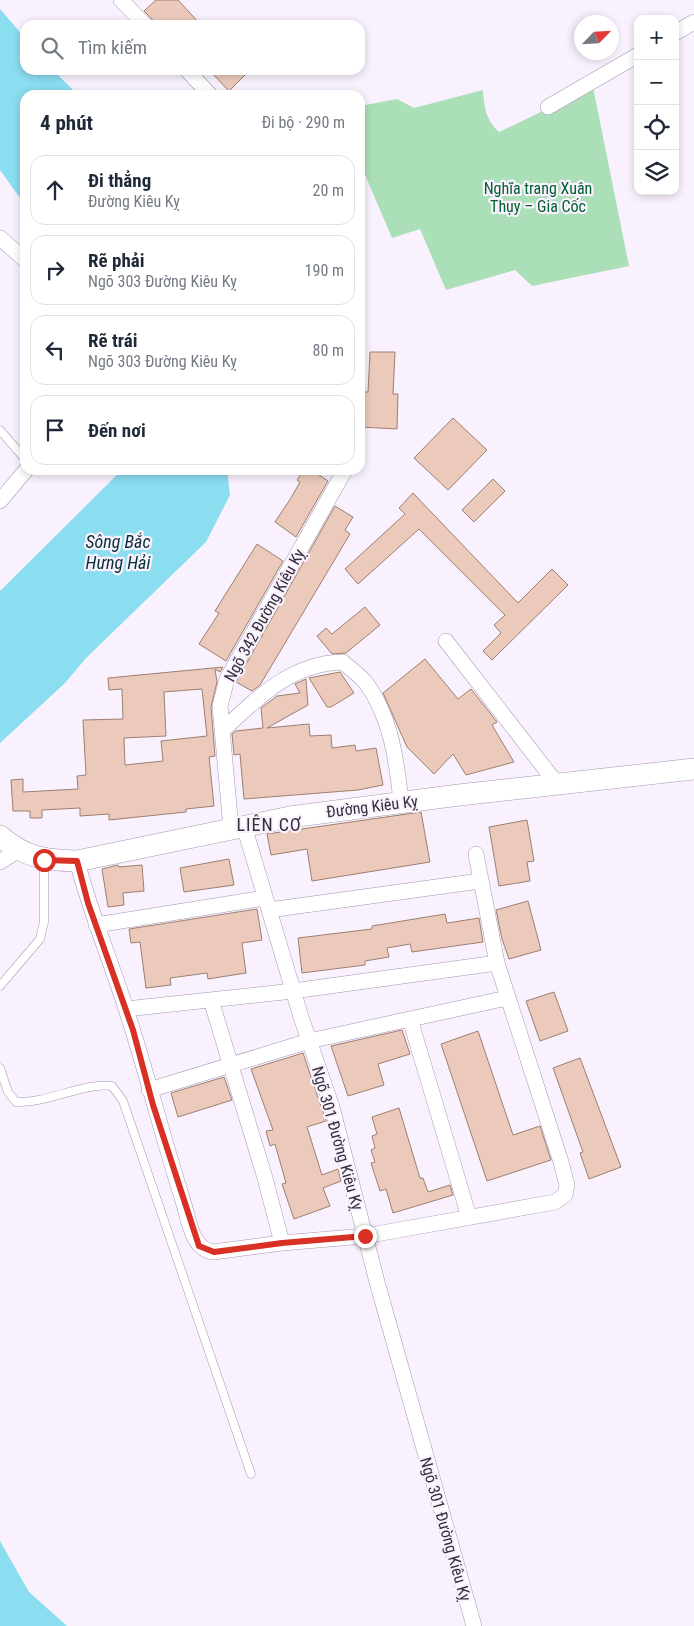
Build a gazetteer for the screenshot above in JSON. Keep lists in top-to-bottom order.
{
  "streets": {
    "main road": ["Đường Kiêu Kỵ"],
    "street": ["Ngõ 342 Đường Kiêu Kỵ", "Ngõ 301 Đường Kiêu Kỵ"]
  },
  "crossings": [
    ["Ngõ 342 Đường Kiêu Kỵ", "Đường Kiêu Kỵ"],
    ["Ngõ 342 Đường Kiêu Kỵ", "Ngõ 301 Đường Kiêu Kỵ"],
    ["Đường Kiêu Kỵ", "Ngõ 301 Đường Kiêu Kỵ"]
  ],
  "districts": ["LIÊN CƠ"],
  "water": ["Sông Bắc Hưng Hải"],
  "parks": ["Nghĩa trang Xuân Thụy – Gia Cốc"],
  "north": "top right",
  "page": {
    "map_buttons": ["+", "−"],
    "search": "Tìm kiếm",
    "heading": ["4 phút", "Đi bộ · 290 m"],
    "list": [
      ["Đi thẳng", "Đường Kiêu Kỵ", "20 m"],
      ["Rẽ phải", "Ngõ 303 Đường Kiêu Kỵ", "190 m"],
      ["Rẽ trái", "Ngõ 303 Đường Kiêu Kỵ", "80 m"],
      "Đến nơi"
    ]
  }
}
